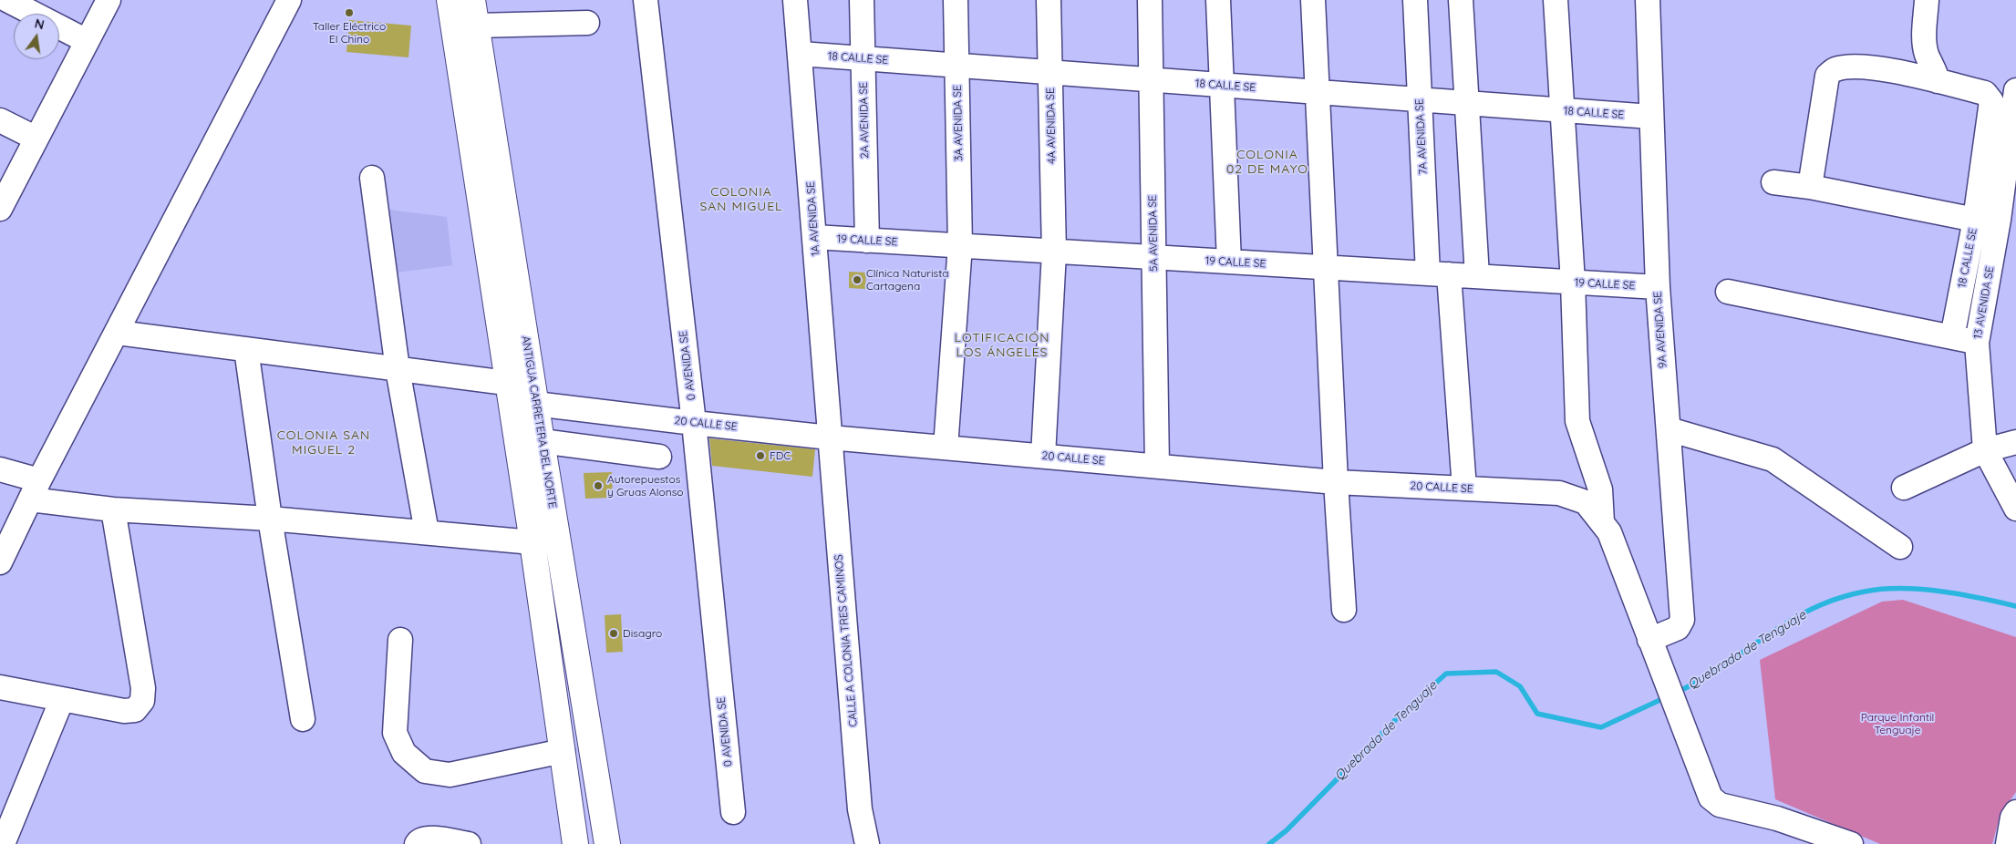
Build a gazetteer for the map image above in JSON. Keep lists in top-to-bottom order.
{
  "streets": {
    "main road": ["ANTIGUA CARRETERA DEL NORTE"],
    "street": [
      "18 CALLE SE",
      "2A AVENIDA SE",
      "3A AVENIDA SE",
      "4A AVENIDA SE",
      "7A AVENIDA SE",
      "1A AVENIDA SE",
      "5A AVENIDA SE",
      "19 CALLE SE",
      "13 AVENIDA SE",
      "9A AVENIDA SE",
      "0 AVENIDA SE",
      "20 CALLE SE",
      "CALLE A COLONIA TRES CAMINOS"
    ]
  },
  "crossings": [
    ["18 CALLE SE", "2A AVENIDA SE"],
    ["18 CALLE SE", "3A AVENIDA SE"],
    ["18 CALLE SE", "4A AVENIDA SE"],
    ["18 CALLE SE", "7A AVENIDA SE"],
    ["18 CALLE SE", "1A AVENIDA SE"],
    ["18 CALLE SE", "5A AVENIDA SE"],
    ["18 CALLE SE", "9A AVENIDA SE"],
    ["2A AVENIDA SE", "19 CALLE SE"],
    ["3A AVENIDA SE", "19 CALLE SE"],
    ["3A AVENIDA SE", "20 CALLE SE"],
    ["4A AVENIDA SE", "19 CALLE SE"],
    ["4A AVENIDA SE", "20 CALLE SE"],
    ["7A AVENIDA SE", "19 CALLE SE"],
    ["7A AVENIDA SE", "20 CALLE SE"],
    ["1A AVENIDA SE", "19 CALLE SE"],
    ["1A AVENIDA SE", "20 CALLE SE"],
    ["1A AVENIDA SE", "CALLE A COLONIA TRES CAMINOS"],
    ["5A AVENIDA SE", "19 CALLE SE"],
    ["5A AVENIDA SE", "20 CALLE SE"],
    ["19 CALLE SE", "9A AVENIDA SE"],
    ["9A AVENIDA SE", "20 CALLE SE"],
    ["0 AVENIDA SE", "20 CALLE SE"],
    ["ANTIGUA CARRETERA DEL NORTE", "20 CALLE SE"],
    ["20 CALLE SE", "CALLE A COLONIA TRES CAMINOS"]
  ],
  "districts": [
    "COLONIA 02 DE MAYO",
    "COLONIA SAN MIGUEL",
    "LOTIFICACIÓN LOS ÁNGELES",
    "COLONIA SAN MIGUEL 2"
  ],
  "water": ["Quebrada de Tenguaje"],
  "parks": ["Parque Infantil Tenguaje"],
  "places": [
    "Taller Eléctrico El Chino",
    "Clínica Naturista Cartagena",
    "FDC",
    "Autorepuestos y Gruas Alonso",
    "Disagro"
  ],
  "north": "top"
}
